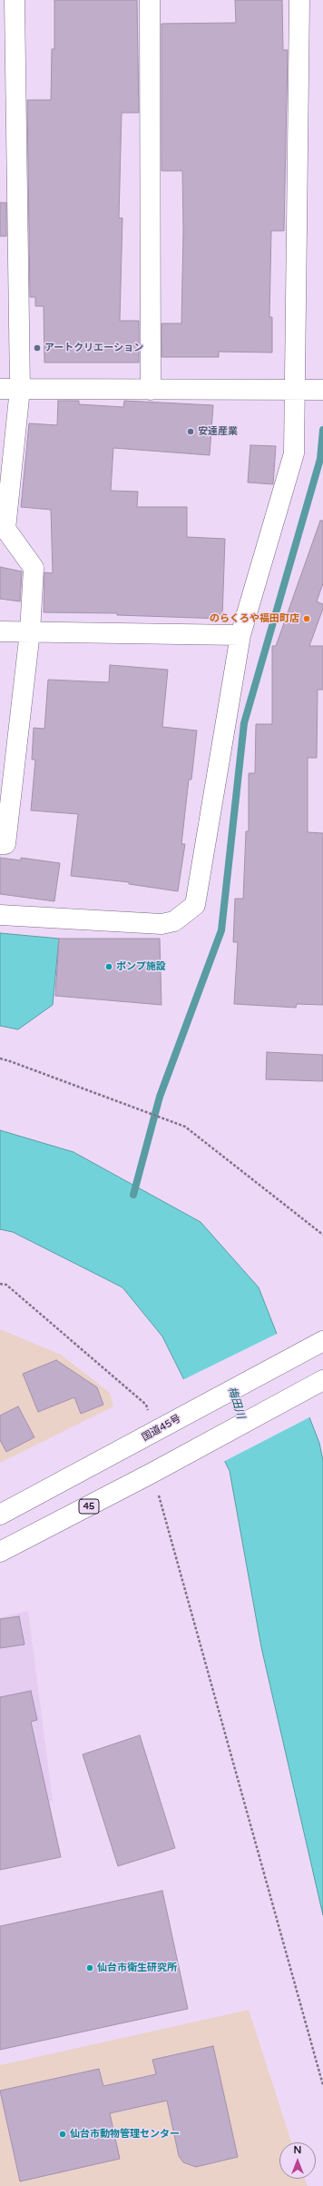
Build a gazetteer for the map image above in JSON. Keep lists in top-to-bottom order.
{
  "streets": {
    "main road": ["国道45号", "45"]
  },
  "water": ["梅田川"],
  "places": [
    "アートクリエーション",
    "安達産業",
    "のらくろや福田町店",
    "ポンプ施設",
    "仙台市衛生研究所",
    "仙台市動物管理センター"
  ],
  "north": "top"
}
